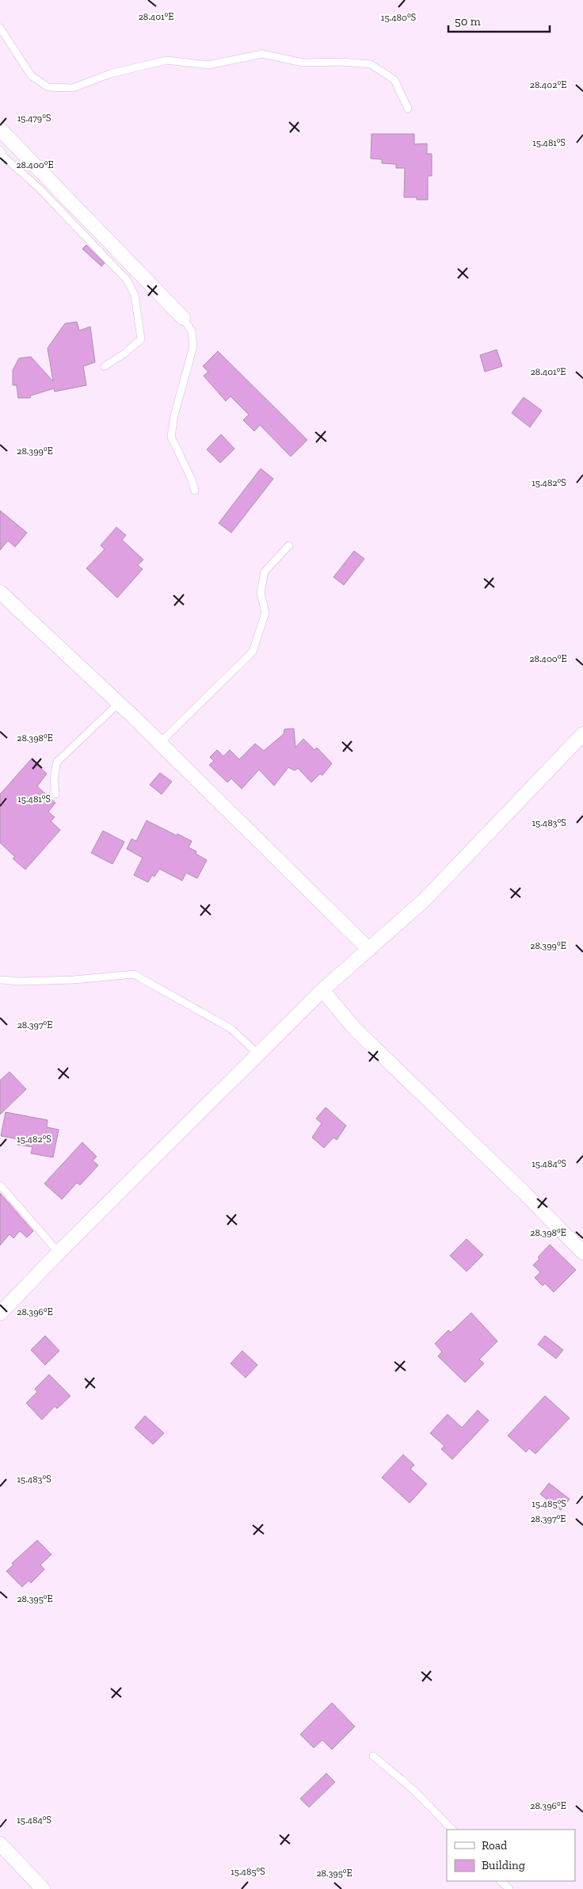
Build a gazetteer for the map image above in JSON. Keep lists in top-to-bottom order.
{
  "legend": ["Road", "Building"],
  "scale_bar": "50 m",
  "coordinates": [
    "28.401°E",
    "15.480°S",
    "28.402°E",
    "15.479°S",
    "15.481°S",
    "28.400°E",
    "28.399°E",
    "15.482°S",
    "28.398°E",
    "15.483°S",
    "28.397°E",
    "15.484°S",
    "28.396°E",
    "15.485°S",
    "28.395°E"
  ]
}
